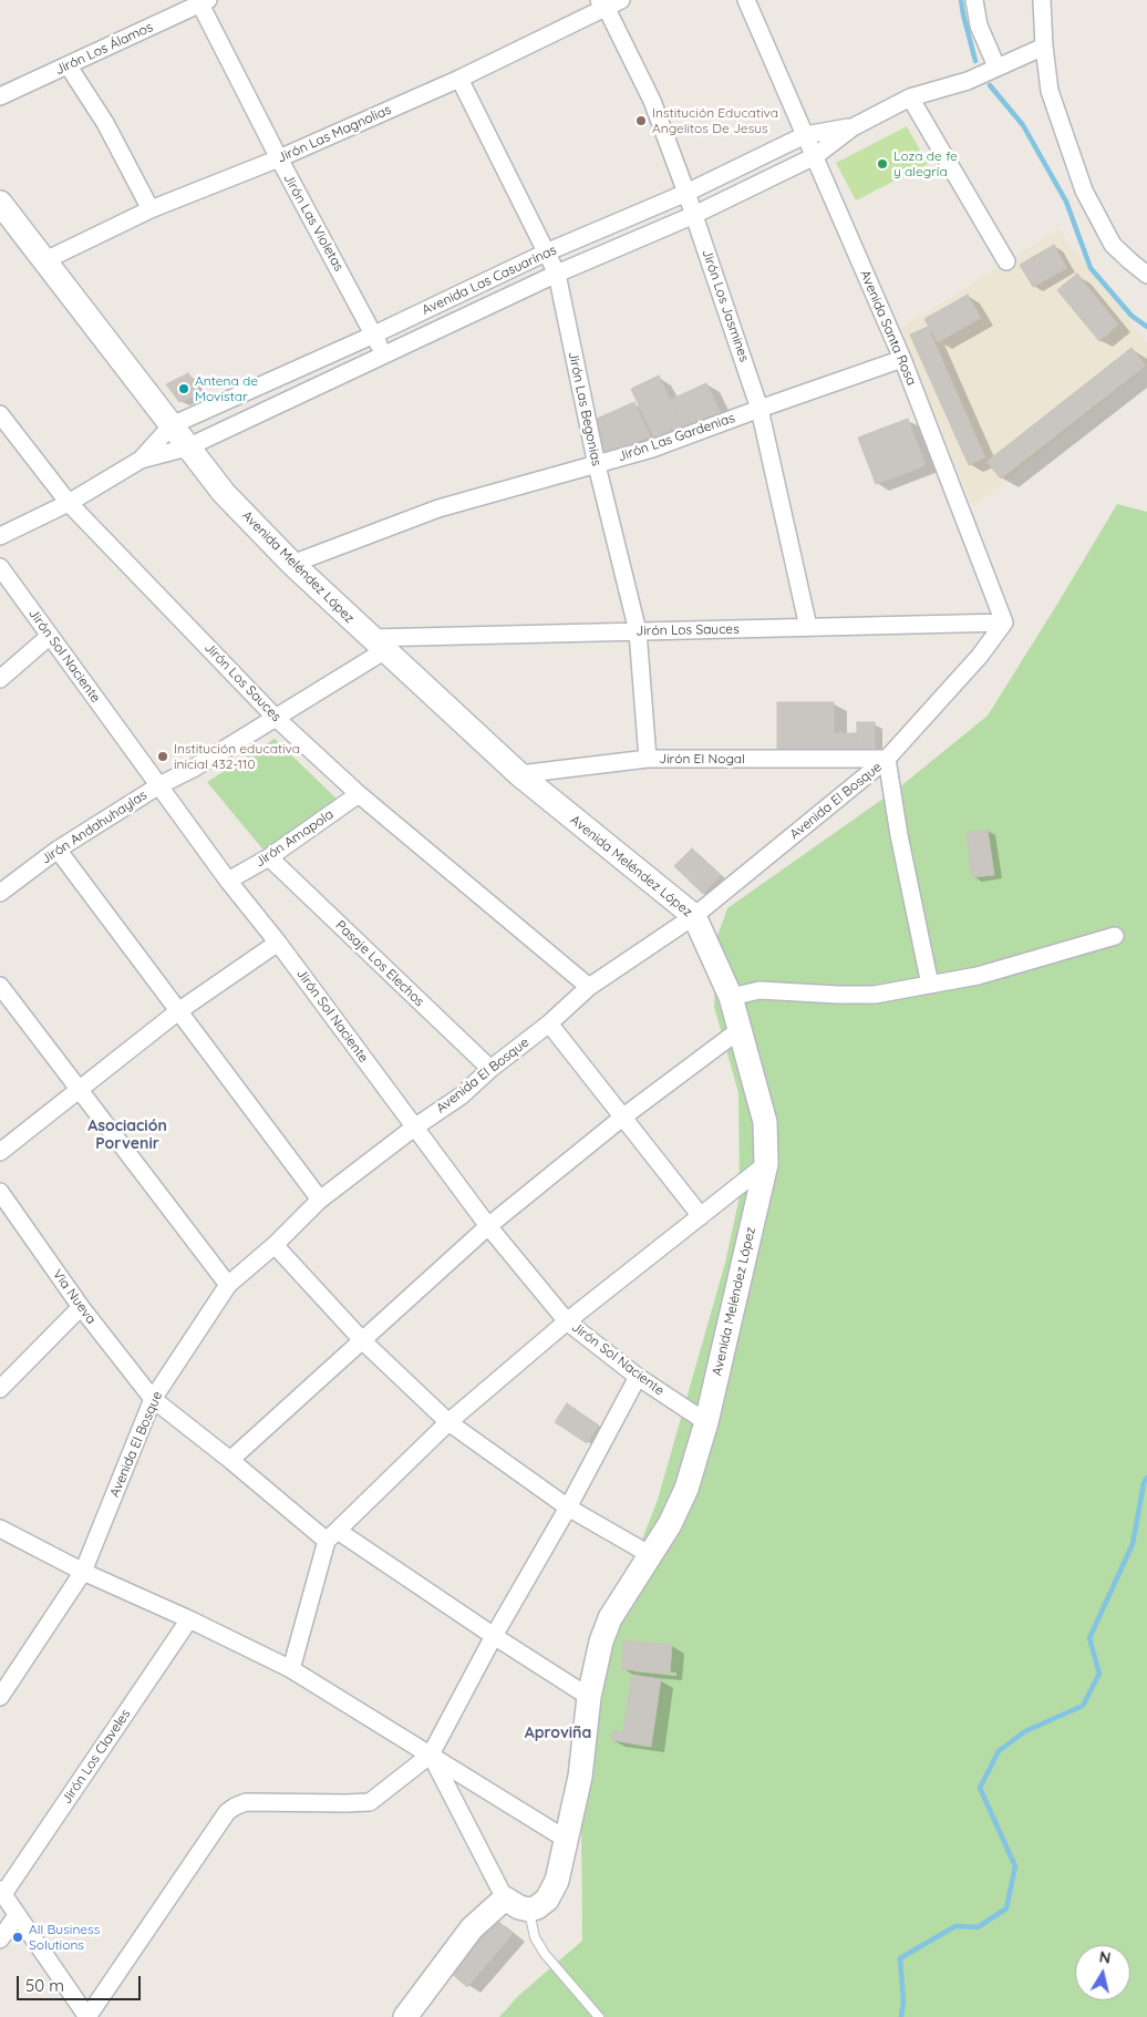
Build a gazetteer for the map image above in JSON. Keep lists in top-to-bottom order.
{
  "streets": {
    "street": [
      "Jirón Los Álamos",
      "Jirón Las Magnolias",
      "Jirón Las Violetas",
      "Avenida Las Casuarinas",
      "Jirón Los Jasmines",
      "Avenida Santa Rosa",
      "Jirón Las Begonias",
      "Jirón Las Gardenias",
      "Avenida Meléndez López",
      "Jirón Los Sauces",
      "Jirón Sol Naciente",
      "Jirón El Nogal",
      "Avenida El Bosque",
      "Jirón Andahuhaylas",
      "Jirón Amapola",
      "Pasaje Los Elechos",
      "Via Nueva",
      "Jirón Los Claveles"
    ]
  },
  "crossings": [
    ["Jirón Los Álamos", "Jirón Las Violetas"],
    ["Jirón Las Magnolias", "Jirón Las Violetas"],
    ["Jirón Las Magnolias", "Jirón Los Jasmines"],
    ["Jirón Las Magnolias", "Jirón Las Begonias"],
    ["Jirón Las Magnolias", "Avenida Meléndez López"],
    ["Jirón Las Violetas", "Avenida Las Casuarinas"],
    ["Avenida Las Casuarinas", "Jirón Los Jasmines"],
    ["Avenida Las Casuarinas", "Avenida Santa Rosa"],
    ["Avenida Las Casuarinas", "Jirón Las Begonias"],
    ["Avenida Las Casuarinas", "Avenida Meléndez López"],
    ["Avenida Las Casuarinas", "Jirón Los Sauces"],
    ["Jirón Los Jasmines", "Jirón Las Gardenias"],
    ["Jirón Los Jasmines", "Jirón Los Sauces"],
    ["Avenida Santa Rosa", "Jirón Las Gardenias"],
    ["Avenida Santa Rosa", "Jirón Los Sauces"],
    ["Avenida Santa Rosa", "Avenida El Bosque"],
    ["Jirón Las Begonias", "Jirón Las Gardenias"],
    ["Jirón Las Begonias", "Jirón Los Sauces"],
    ["Jirón Las Begonias", "Jirón El Nogal"],
    ["Jirón Las Gardenias", "Avenida Meléndez López"],
    ["Avenida Meléndez López", "Jirón Los Sauces"],
    ["Avenida Meléndez López", "Jirón Sol Naciente"],
    ["Avenida Meléndez López", "Jirón El Nogal"],
    ["Avenida Meléndez López", "Avenida El Bosque"],
    ["Avenida Meléndez López", "Via Nueva"],
    ["Jirón Los Sauces", "Avenida El Bosque"],
    ["Jirón Los Sauces", "Jirón Andahuhaylas"],
    ["Jirón Los Sauces", "Jirón Amapola"],
    ["Jirón Sol Naciente", "Avenida El Bosque"],
    ["Jirón Sol Naciente", "Jirón Andahuhaylas"],
    ["Jirón Sol Naciente", "Jirón Amapola"],
    ["Jirón El Nogal", "Avenida El Bosque"],
    ["Avenida El Bosque", "Pasaje Los Elechos"],
    ["Avenida El Bosque", "Via Nueva"],
    ["Jirón Amapola", "Pasaje Los Elechos"]
  ],
  "districts": ["Asociación Porvenir", "Aproviña"],
  "places": [
    "Institución Educativa Angelitos De Jesus",
    "Loza de fe y alegría",
    "Antena de Movistar",
    "Institución educativa inicial 432-110",
    "All Business Solutions"
  ],
  "scale_bar": "50 m",
  "north": "top"
}
